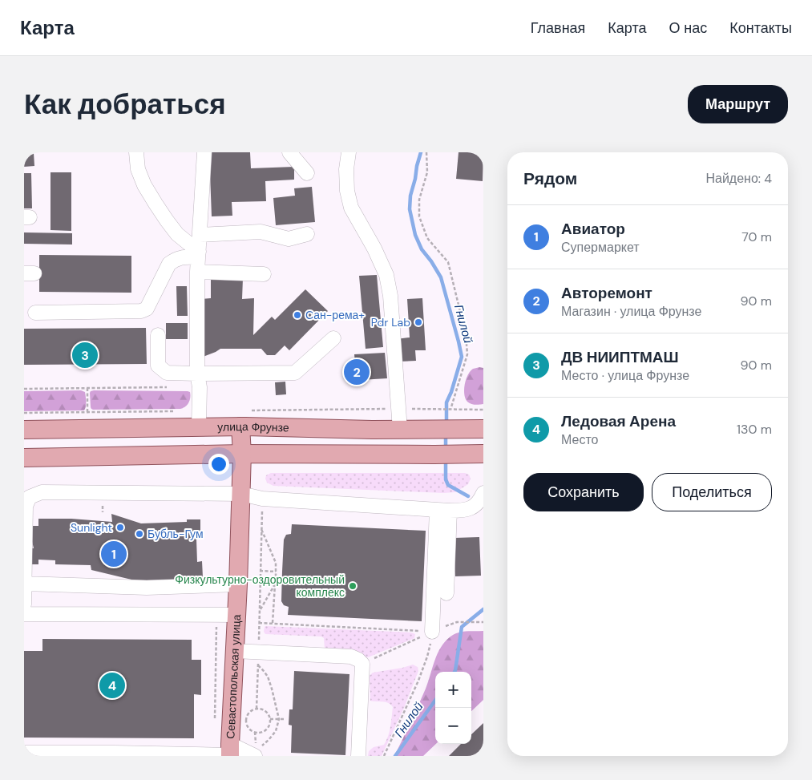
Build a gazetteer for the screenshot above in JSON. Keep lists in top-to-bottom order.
{
  "streets": {
    "main road": ["улица Фрунзе", "Севастопольская улица"]
  },
  "crossings": [
    ["улица Фрунзе", "Севастопольская улица"]
  ],
  "water": ["Гнилой"],
  "places": [
    "Сан-рема+",
    "Pdr Lab",
    "Sunlight",
    "Бубль-Гум",
    "Физкультурно-оздоровительный комплекс"
  ],
  "page": {
    "header": "Карта",
    "nav": [
      "Главная",
      "Карта",
      "О нас",
      "Контакты"
    ],
    "buttons": [
      "Маршрут",
      ["Сохранить", "Поделиться"]
    ],
    "title": "Как добраться",
    "heading": ["Рядом", "Найдено: 4"],
    "list": [
      {
        "mark": "1",
        "name": "Авиатор",
        "note": "Супермаркет",
        "value": "70 m"
      },
      {
        "mark": "2",
        "name": "Авторемонт",
        "note": "Магазин · улица Фрунзе",
        "value": "90 m"
      },
      {
        "mark": "3",
        "name": "ДВ НИИПТМАШ",
        "note": "Место · улица Фрунзе",
        "value": "90 m"
      },
      {
        "mark": "4",
        "name": "Ледовая Арена",
        "note": "Место",
        "value": "130 m"
      }
    ],
    "pins": [
      "3",
      "2",
      "1",
      "4"
    ],
    "map_buttons": ["+", "−"]
  }
}
